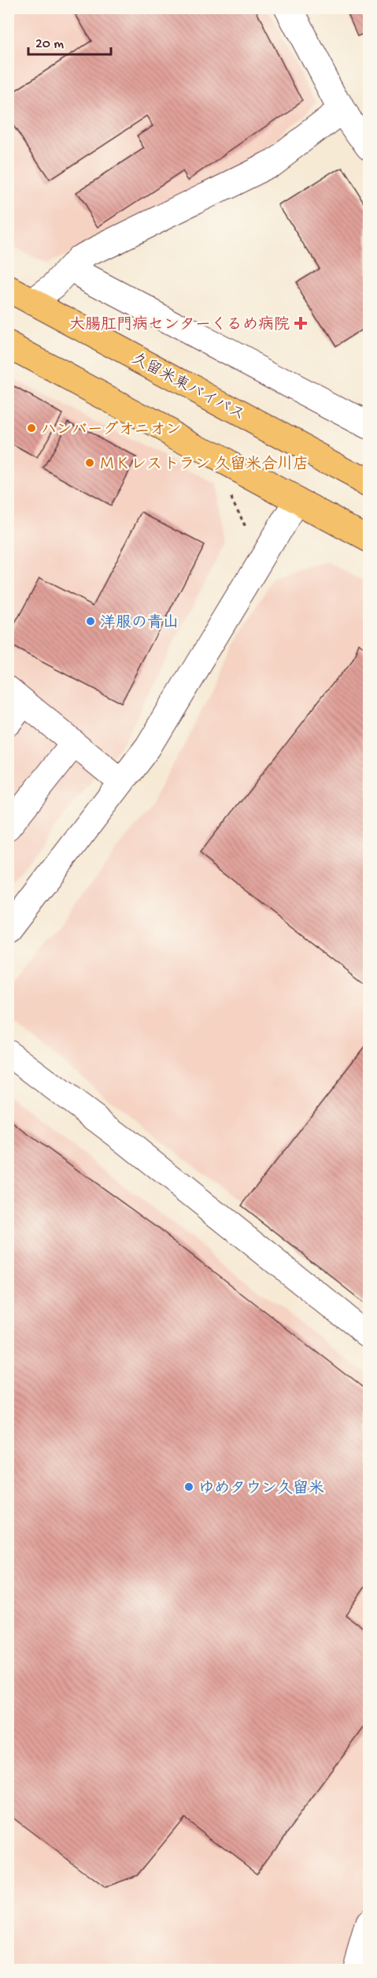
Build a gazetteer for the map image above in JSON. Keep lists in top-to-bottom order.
{
  "streets": {
    "highway": ["久留米東バイパス"]
  },
  "places": {
    "health": ["大腸肛門病センターくるめ病院"],
    "other": [
      "ハンバーグオニオン",
      "ＭＫレストラン 久留米合川店",
      "洋服の青山",
      "ゆめタウン久留米"
    ]
  },
  "scale_bar": "20 m"
}
